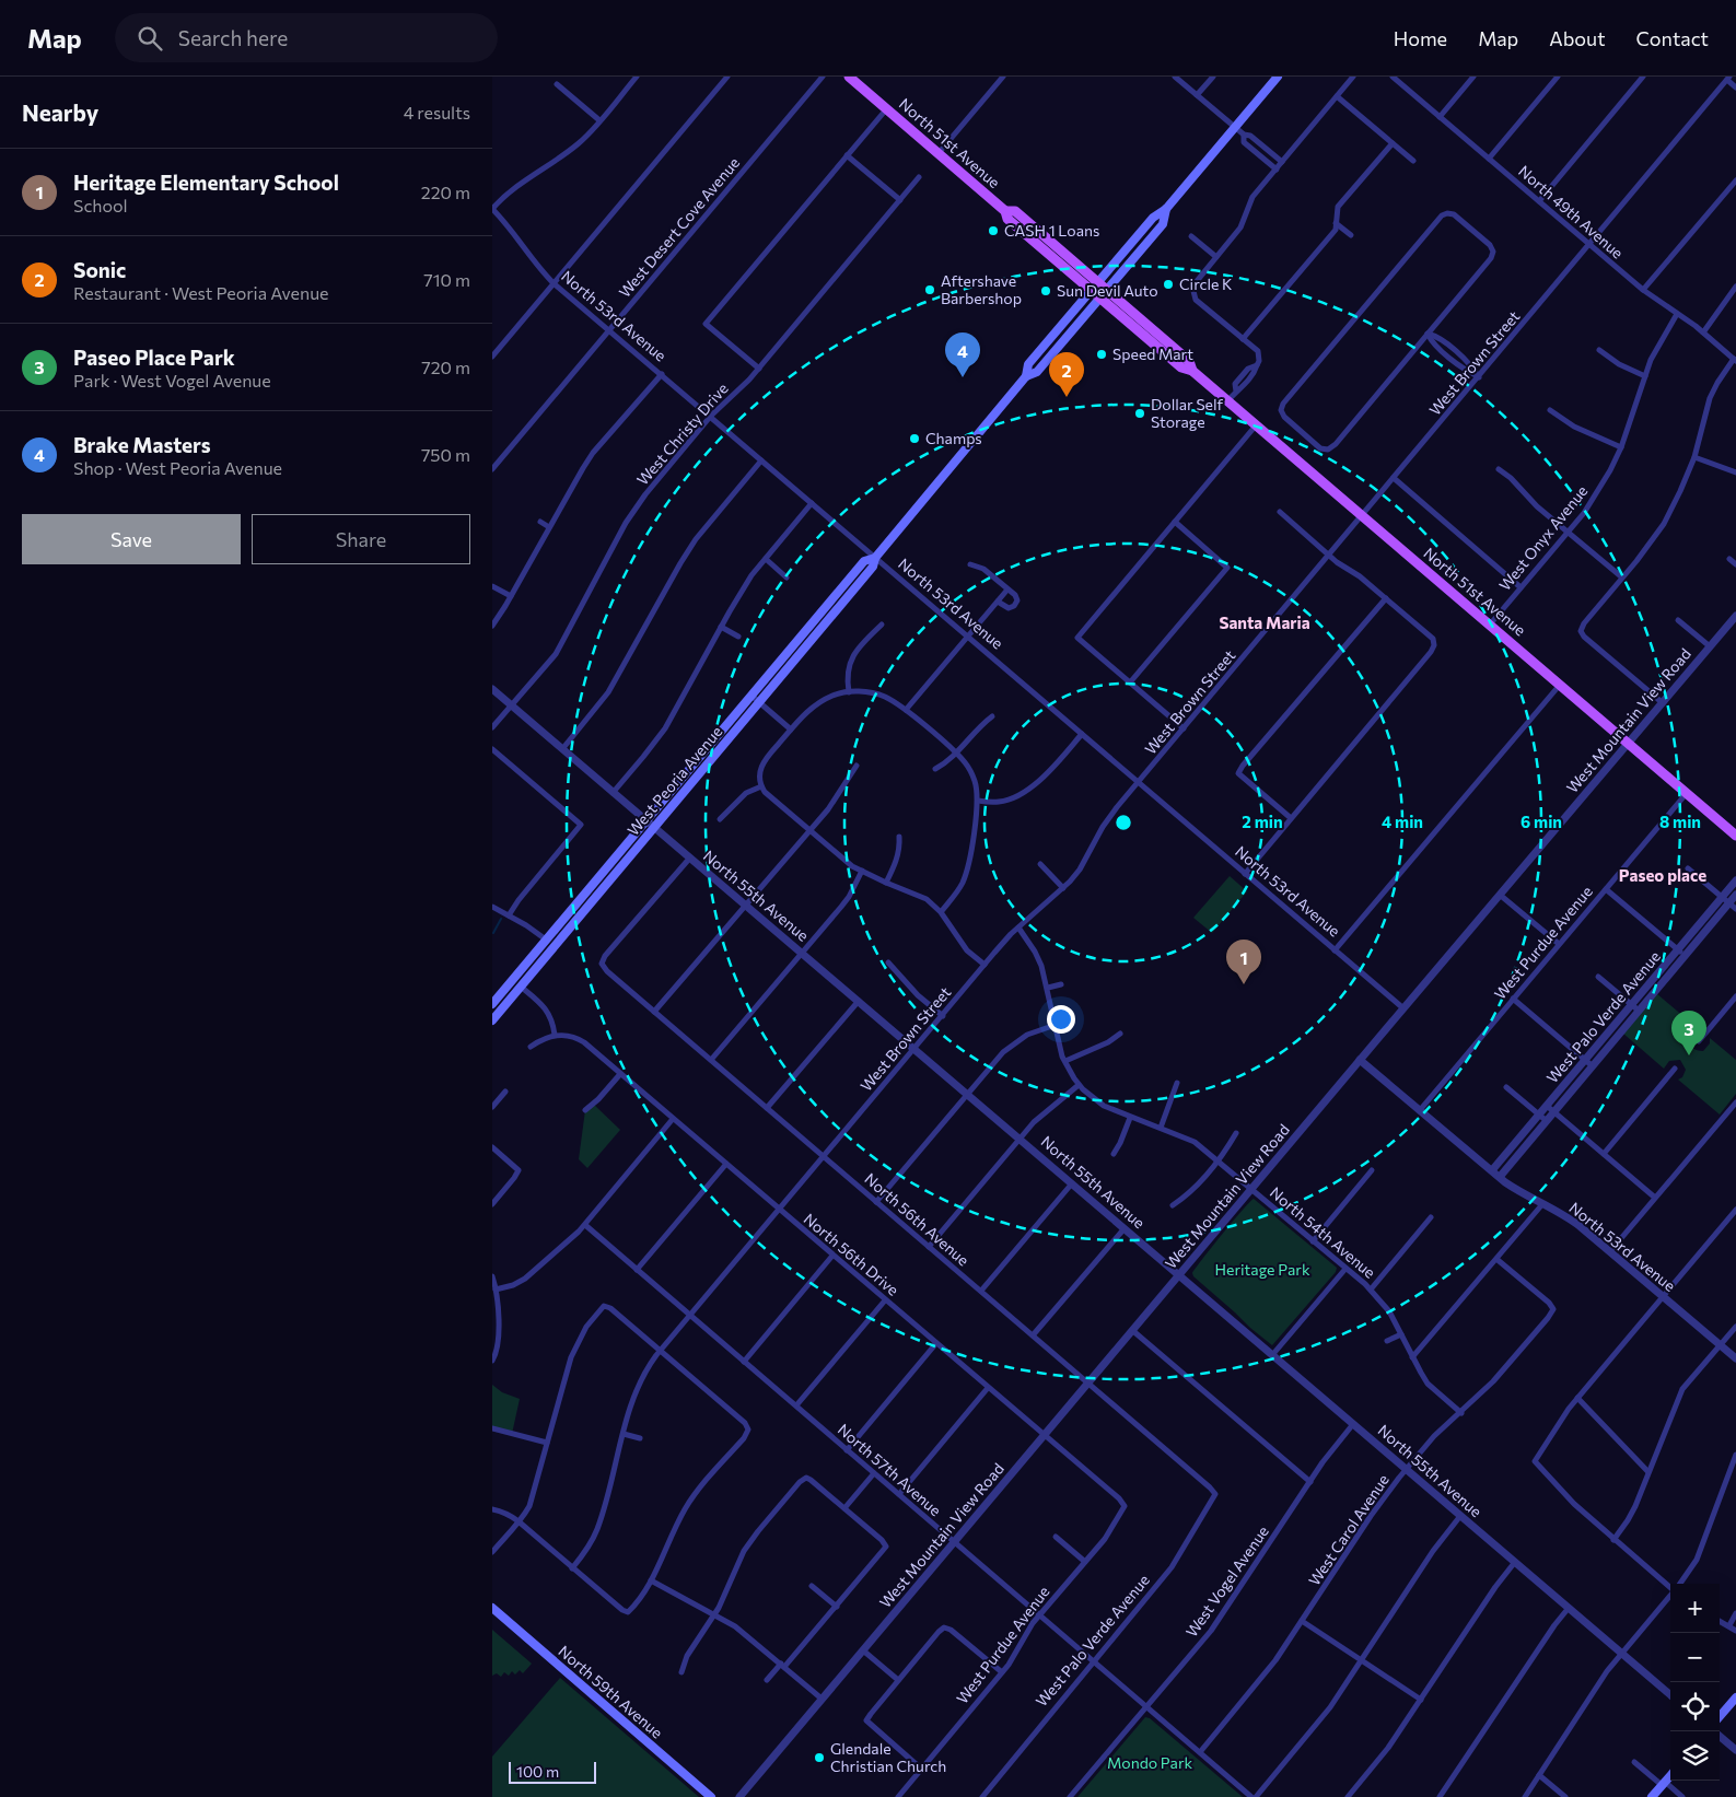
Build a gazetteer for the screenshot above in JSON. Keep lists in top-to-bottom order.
{
  "streets": {
    "main road": ["North 51st Avenue", "West Peoria Avenue", "North 59th Avenue"],
    "street": [
      "North 49th Avenue",
      "West Desert Cove Avenue",
      "North 53rd Avenue",
      "West Brown Street",
      "West Christy Drive",
      "West Onyx Avenue",
      "West Mountain View Road",
      "North 55th Avenue",
      "West Purdue Avenue",
      "West Palo Verde Avenue",
      "North 56th Avenue",
      "North 54th Avenue",
      "North 56th Drive",
      "North 57th Avenue",
      "West Carol Avenue",
      "West Vogel Avenue"
    ]
  },
  "crossings": [
    ["North 51st Avenue", "West Brown Street"],
    ["North 51st Avenue", "West Onyx Avenue"],
    ["North 51st Avenue", "West Mountain View Road"],
    ["North 51st Avenue", "West Peoria Avenue"],
    ["North 51st Avenue", "West Purdue Avenue"],
    ["North 49th Avenue", "West Brown Street"],
    ["North 49th Avenue", "West Onyx Avenue"],
    ["West Desert Cove Avenue", "North 53rd Avenue"],
    ["North 53rd Avenue", "West Brown Street"],
    ["North 53rd Avenue", "West Christy Drive"],
    ["North 53rd Avenue", "West Mountain View Road"],
    ["North 53rd Avenue", "West Peoria Avenue"],
    ["North 53rd Avenue", "West Purdue Avenue"],
    ["North 53rd Avenue", "West Palo Verde Avenue"],
    ["West Brown Street", "North 55th Avenue"],
    ["West Brown Street", "North 56th Avenue"],
    ["West Brown Street", "North 54th Avenue"],
    ["West Brown Street", "North 56th Drive"],
    ["West Brown Street", "North 57th Avenue"],
    ["West Christy Drive", "North 55th Avenue"],
    ["West Mountain View Road", "North 55th Avenue"],
    ["West Mountain View Road", "North 56th Avenue"],
    ["West Mountain View Road", "North 54th Avenue"],
    ["West Mountain View Road", "North 56th Drive"],
    ["West Mountain View Road", "North 57th Avenue"],
    ["West Peoria Avenue", "North 55th Avenue"],
    ["North 55th Avenue", "North 56th Avenue"],
    ["North 55th Avenue", "West Carol Avenue"],
    ["North 55th Avenue", "West Vogel Avenue"],
    ["West Purdue Avenue", "North 56th Drive"],
    ["West Purdue Avenue", "North 57th Avenue"],
    ["West Palo Verde Avenue", "North 56th Avenue"],
    ["West Palo Verde Avenue", "North 57th Avenue"],
    ["North 54th Avenue", "West Carol Avenue"],
    ["North 57th Avenue", "West Carol Avenue"],
    ["North 57th Avenue", "West Vogel Avenue"]
  ],
  "districts": ["Santa Maria", "Paseo place"],
  "parks": ["Heritage Park", "Mondo Park"],
  "places": [
    "CASH 1 Loans",
    "Circle K",
    "Aftershave Barbershop",
    "Sun Devil Auto",
    "Speed Mart",
    "Dollar Self Storage",
    "Champs",
    "Glendale Christian Church"
  ],
  "scale_bar": "100 m",
  "page": {
    "header": "Map",
    "search": "Search here",
    "nav": [
      "Home",
      "Map",
      "About",
      "Contact"
    ],
    "heading": ["Nearby", "4 results"],
    "list": [
      {
        "mark": "1",
        "name": "Heritage Elementary School",
        "note": "School",
        "value": "220 m"
      },
      {
        "mark": "2",
        "name": "Sonic",
        "note": "Restaurant · West Peoria Avenue",
        "value": "710 m"
      },
      {
        "mark": "3",
        "name": "Paseo Place Park",
        "note": "Park · West Vogel Avenue",
        "value": "720 m"
      },
      {
        "mark": "4",
        "name": "Brake Masters",
        "note": "Shop · West Peoria Avenue",
        "value": "750 m"
      }
    ],
    "pins": [
      "4",
      "2",
      "1",
      "3"
    ],
    "buttons": ["Save", "Share"],
    "map_buttons": ["+", "−"],
    "scale": "100 m"
  },
  "rings": [
    "2 min",
    "4 min",
    "6 min",
    "8 min"
  ]
}
